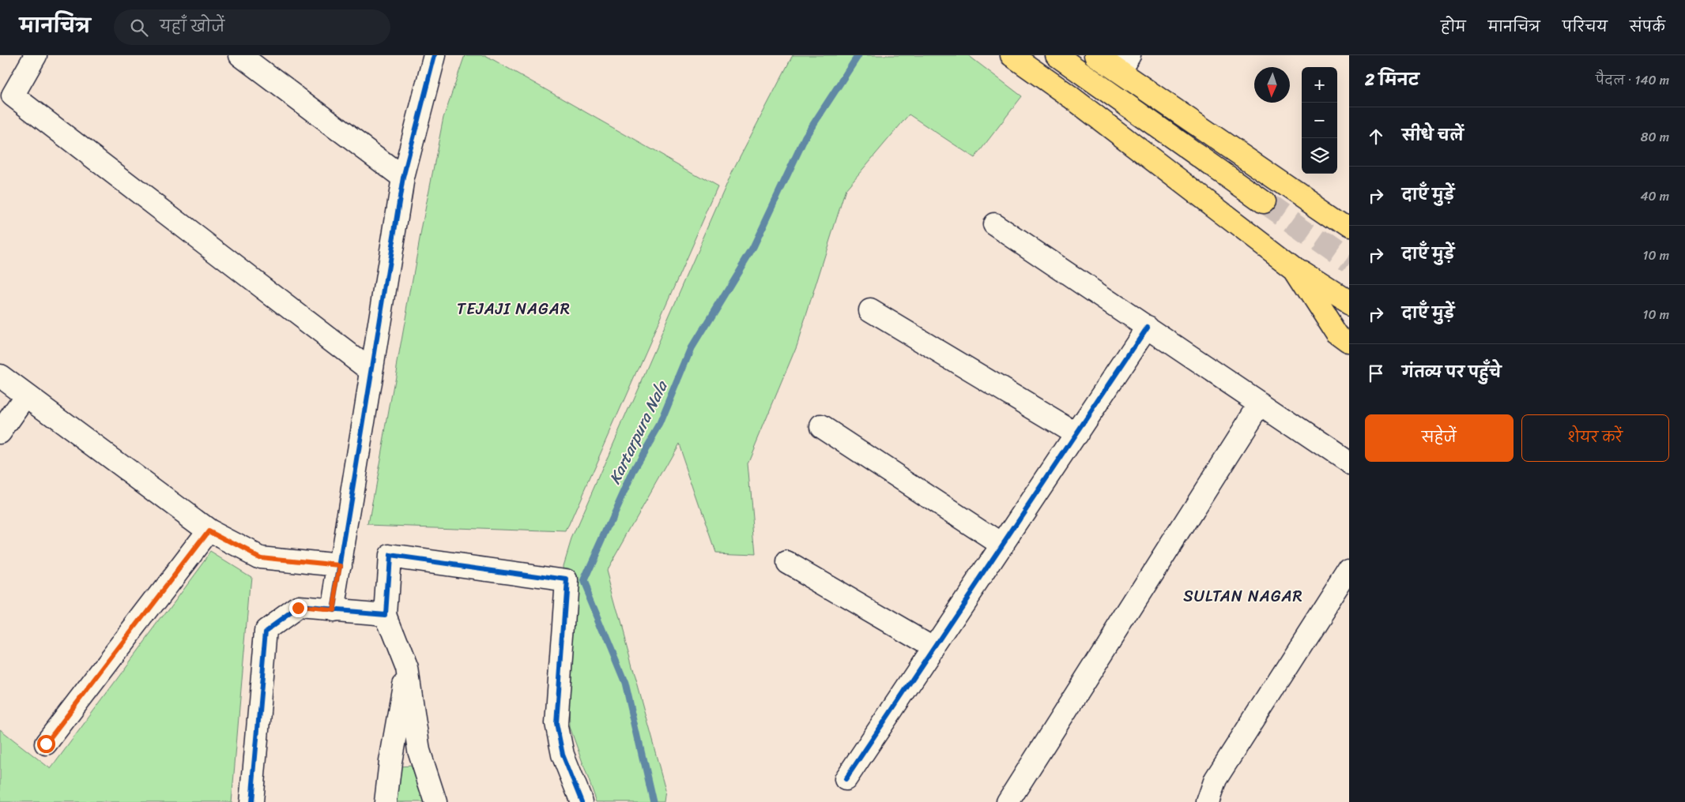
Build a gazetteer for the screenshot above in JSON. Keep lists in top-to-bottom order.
{
  "districts": ["TEJAJI NAGAR", "SULTAN NAGAR"],
  "water": ["Kartarpura Nala"],
  "north": "bottom",
  "page": {
    "header": "मानचित्र",
    "search": "यहाँ खोजें",
    "nav": [
      "होम",
      "मानचित्र",
      "परिचय",
      "संपर्क"
    ],
    "heading": ["2 मिनट", "पैदल · 140 m"],
    "map_buttons": ["+", "−"],
    "list": [
      ["सीधे चलें", "80 m"],
      ["दाएँ मुड़ें", "40 m"],
      ["दाएँ मुड़ें", "10 m"],
      ["दाएँ मुड़ें", "10 m"],
      "गंतव्य पर पहुँचे"
    ],
    "buttons": ["सहेजें", "शेयर करें"]
  }
}
